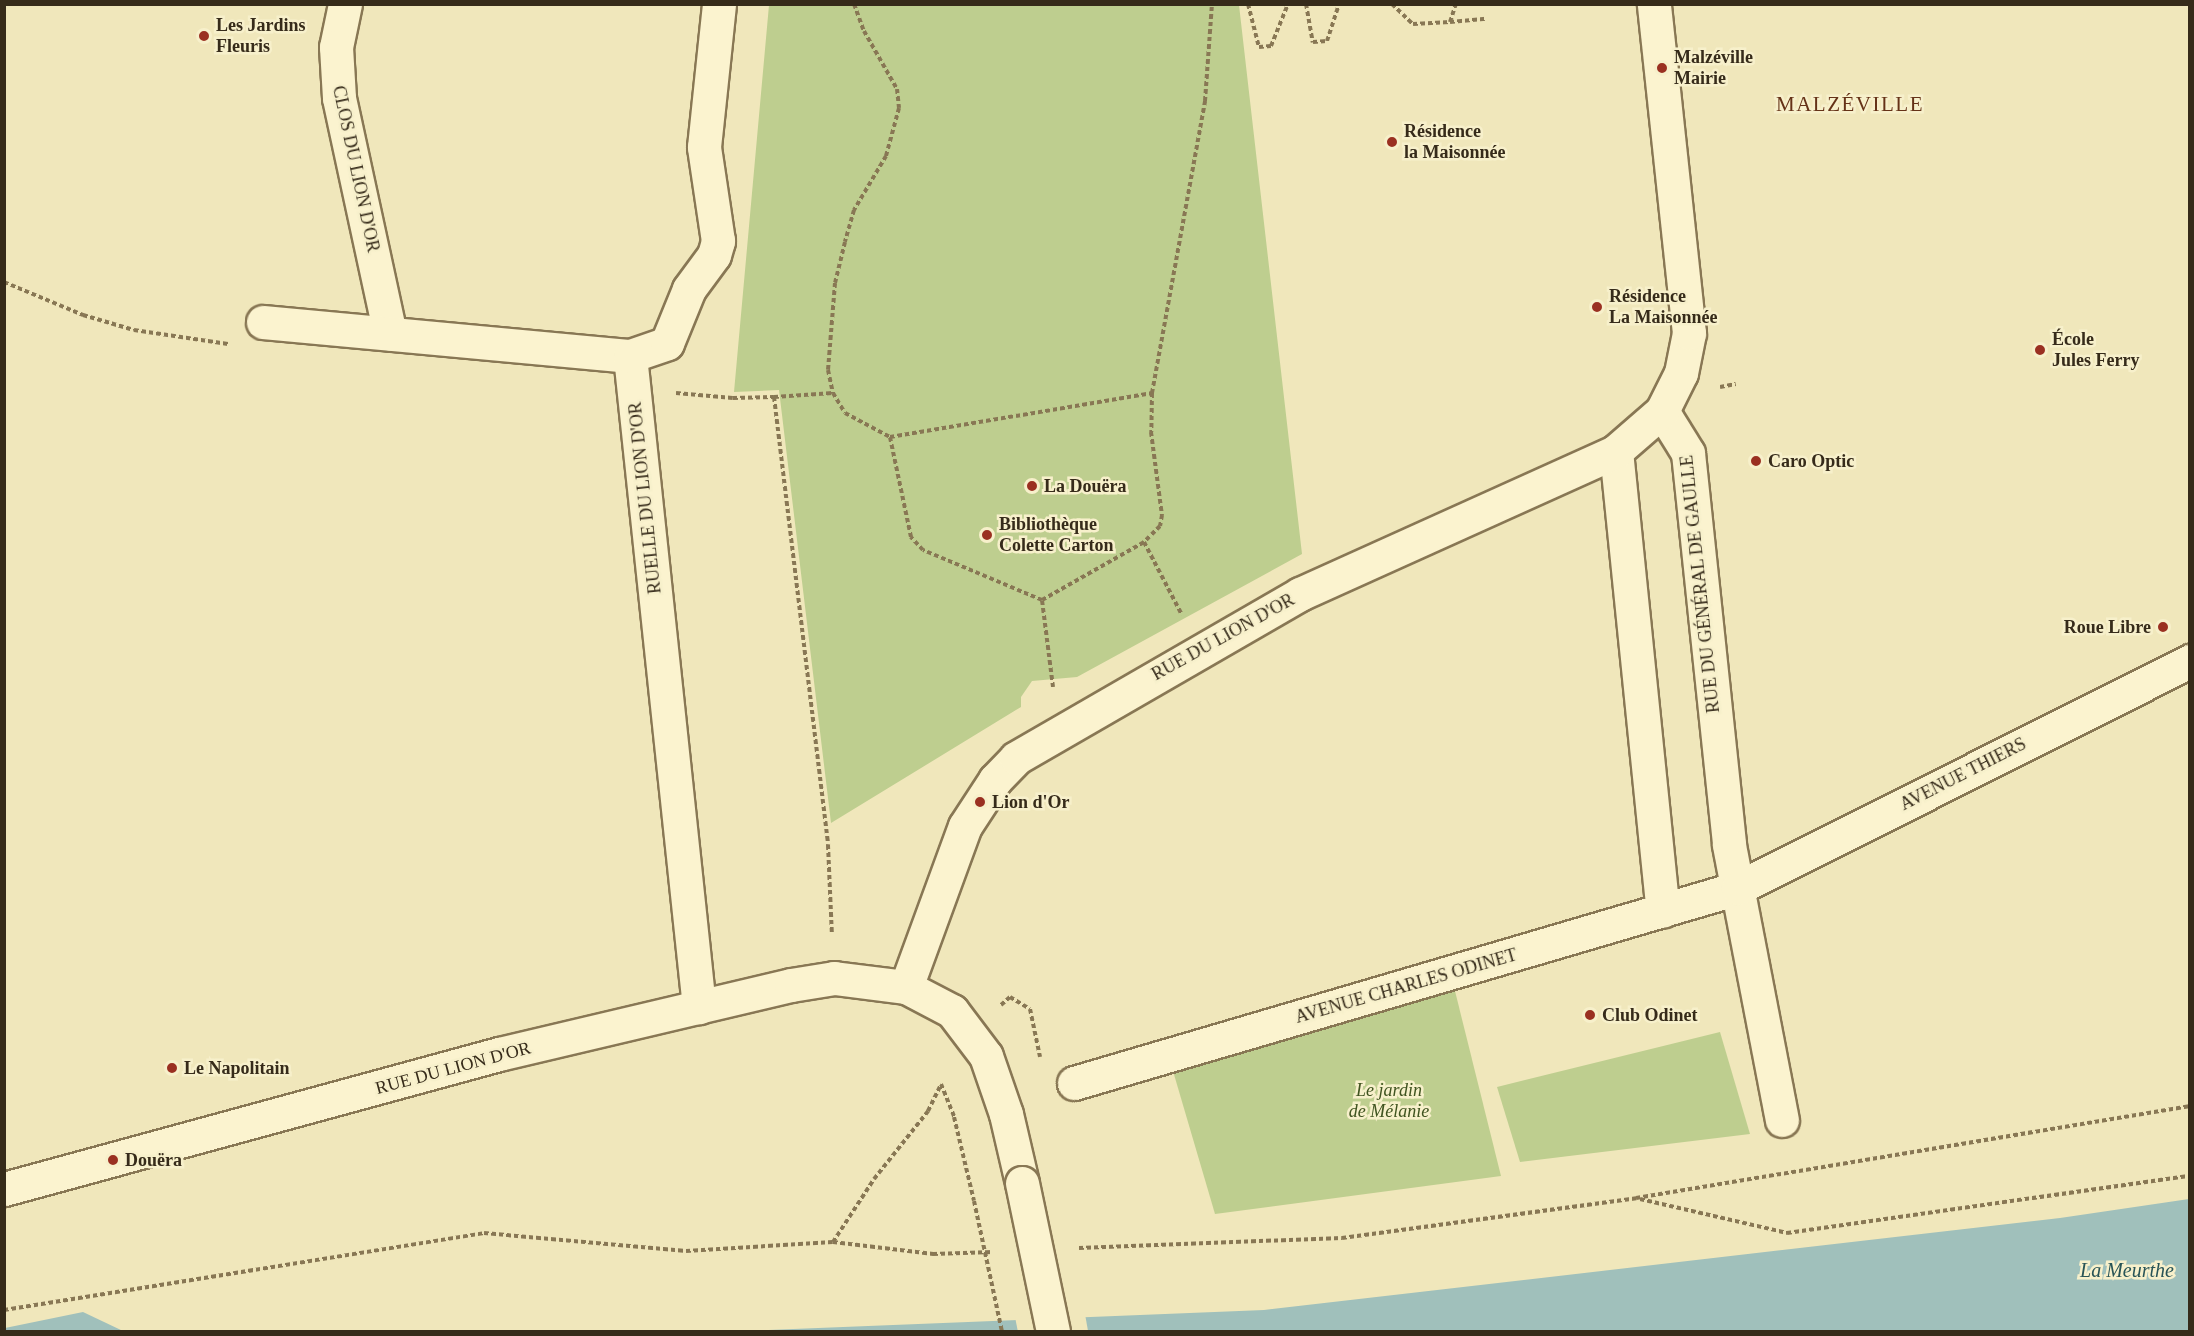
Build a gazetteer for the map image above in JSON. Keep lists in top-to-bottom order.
{
  "streets": {
    "street": [
      "CLOS DU LION D'OR",
      "RUELLE DU LION D'OR",
      "RUE DU GÉNÉRAL DE GAULLE",
      "RUE DU LION D'OR",
      "AVENUE THIERS",
      "AVENUE CHARLES ODINET"
    ]
  },
  "crossings": [
    ["RUELLE DU LION D'OR", "RUE DU LION D'OR"],
    ["RUE DU GÉNÉRAL DE GAULLE", "RUE DU LION D'OR"],
    ["RUE DU GÉNÉRAL DE GAULLE", "AVENUE THIERS"],
    ["RUE DU GÉNÉRAL DE GAULLE", "AVENUE CHARLES ODINET"],
    ["AVENUE THIERS", "AVENUE CHARLES ODINET"]
  ],
  "districts": ["MALZÉVILLE"],
  "water": ["La Meurthe"],
  "parks": ["Le jardin de Mélanie"],
  "places": [
    "Les Jardins Fleuris",
    "Malzéville Mairie",
    "Résidence la Maisonnée",
    "Résidence La Maisonnée",
    "École Jules Ferry",
    "Caro Optic",
    "La Douëra",
    "Bibliothèque Colette Carton",
    "Roue Libre",
    "Lion d'Or",
    "Club Odinet",
    "Le Napolitain",
    "Douëra"
  ]
}
